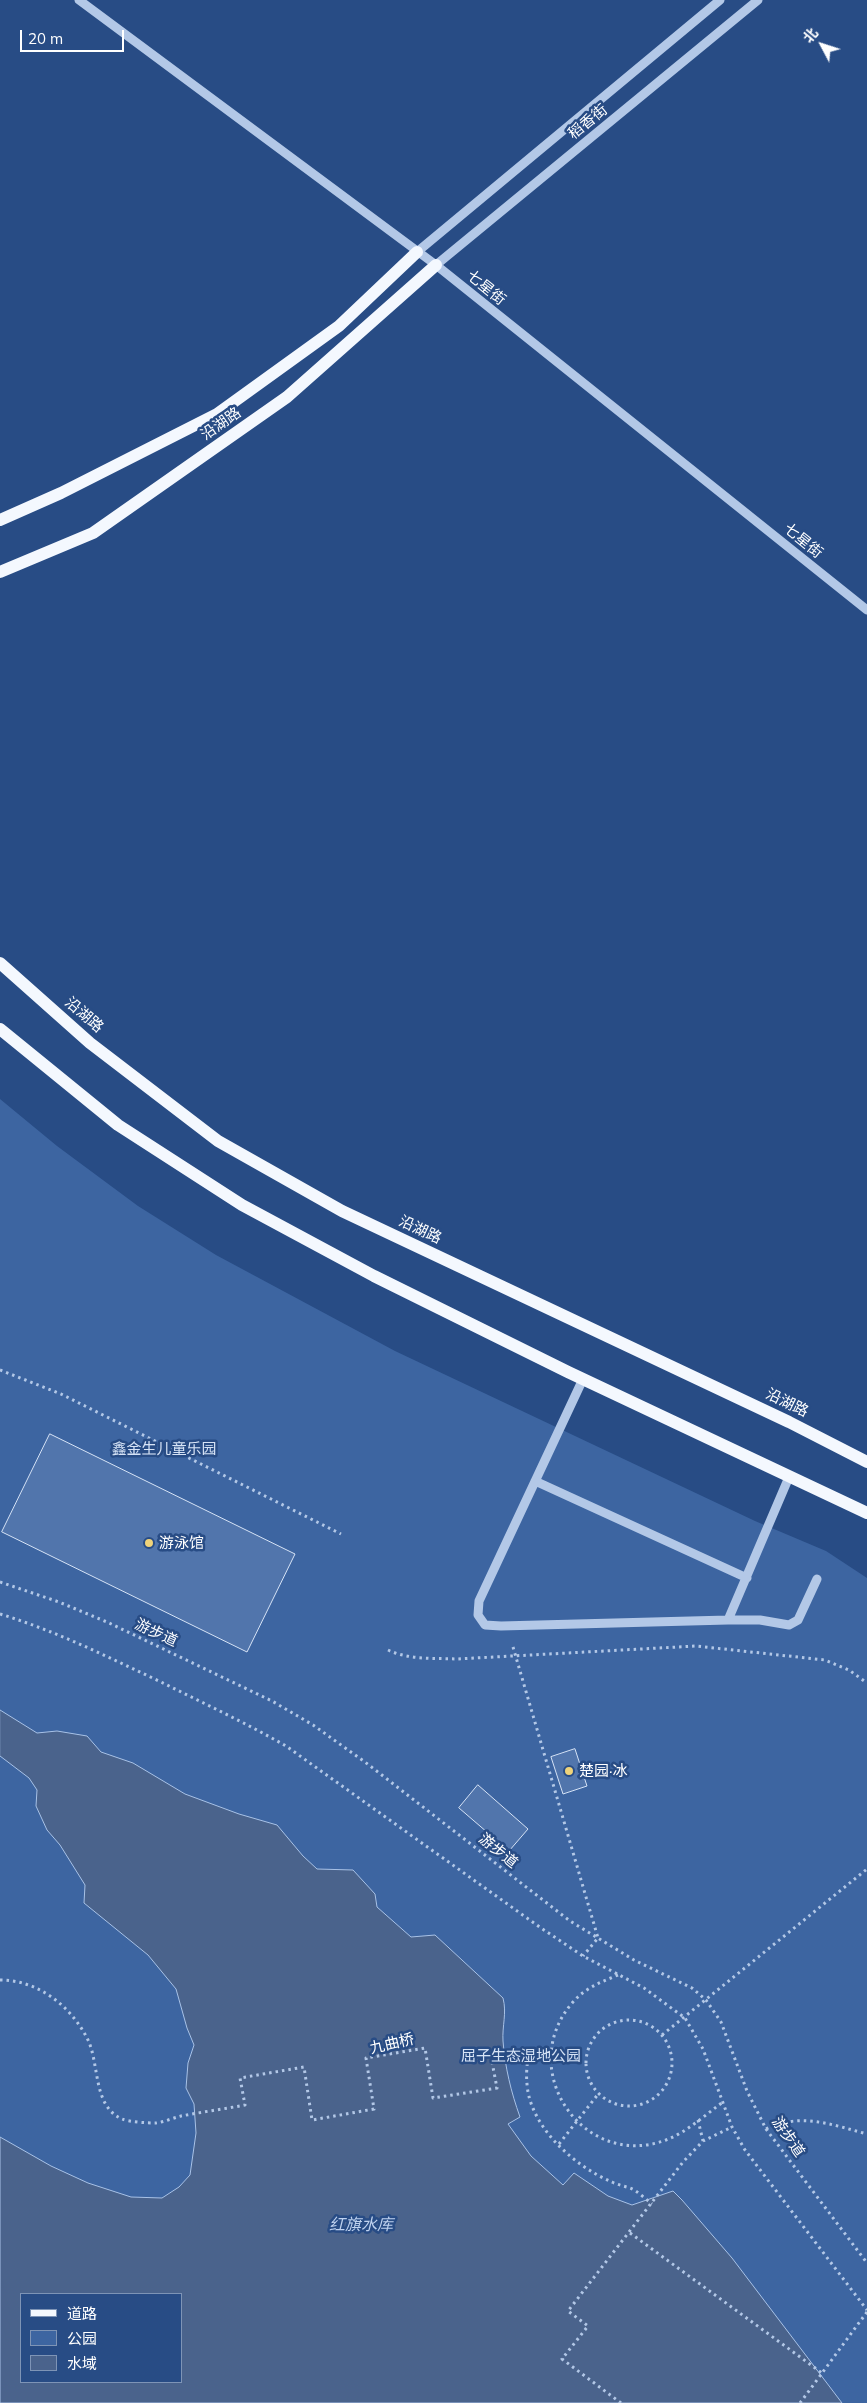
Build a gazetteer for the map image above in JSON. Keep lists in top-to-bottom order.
{
  "streets": {
    "main road": ["沿湖路"],
    "street": ["稻香街", "七星街"],
    "path": ["游步道", "九曲桥"]
  },
  "crossings": [
    ["稻香街", "七星街"],
    ["稻香街", "沿湖路"],
    ["七星街", "沿湖路"]
  ],
  "water": ["红旗水库"],
  "parks": ["鑫金生儿童乐园", "屈子生态湿地公园"],
  "places": ["游泳馆", "楚园·冰"],
  "legend": ["道路", "公园", "水域"],
  "scale_bar": "20 m",
  "north": "top left"
}
